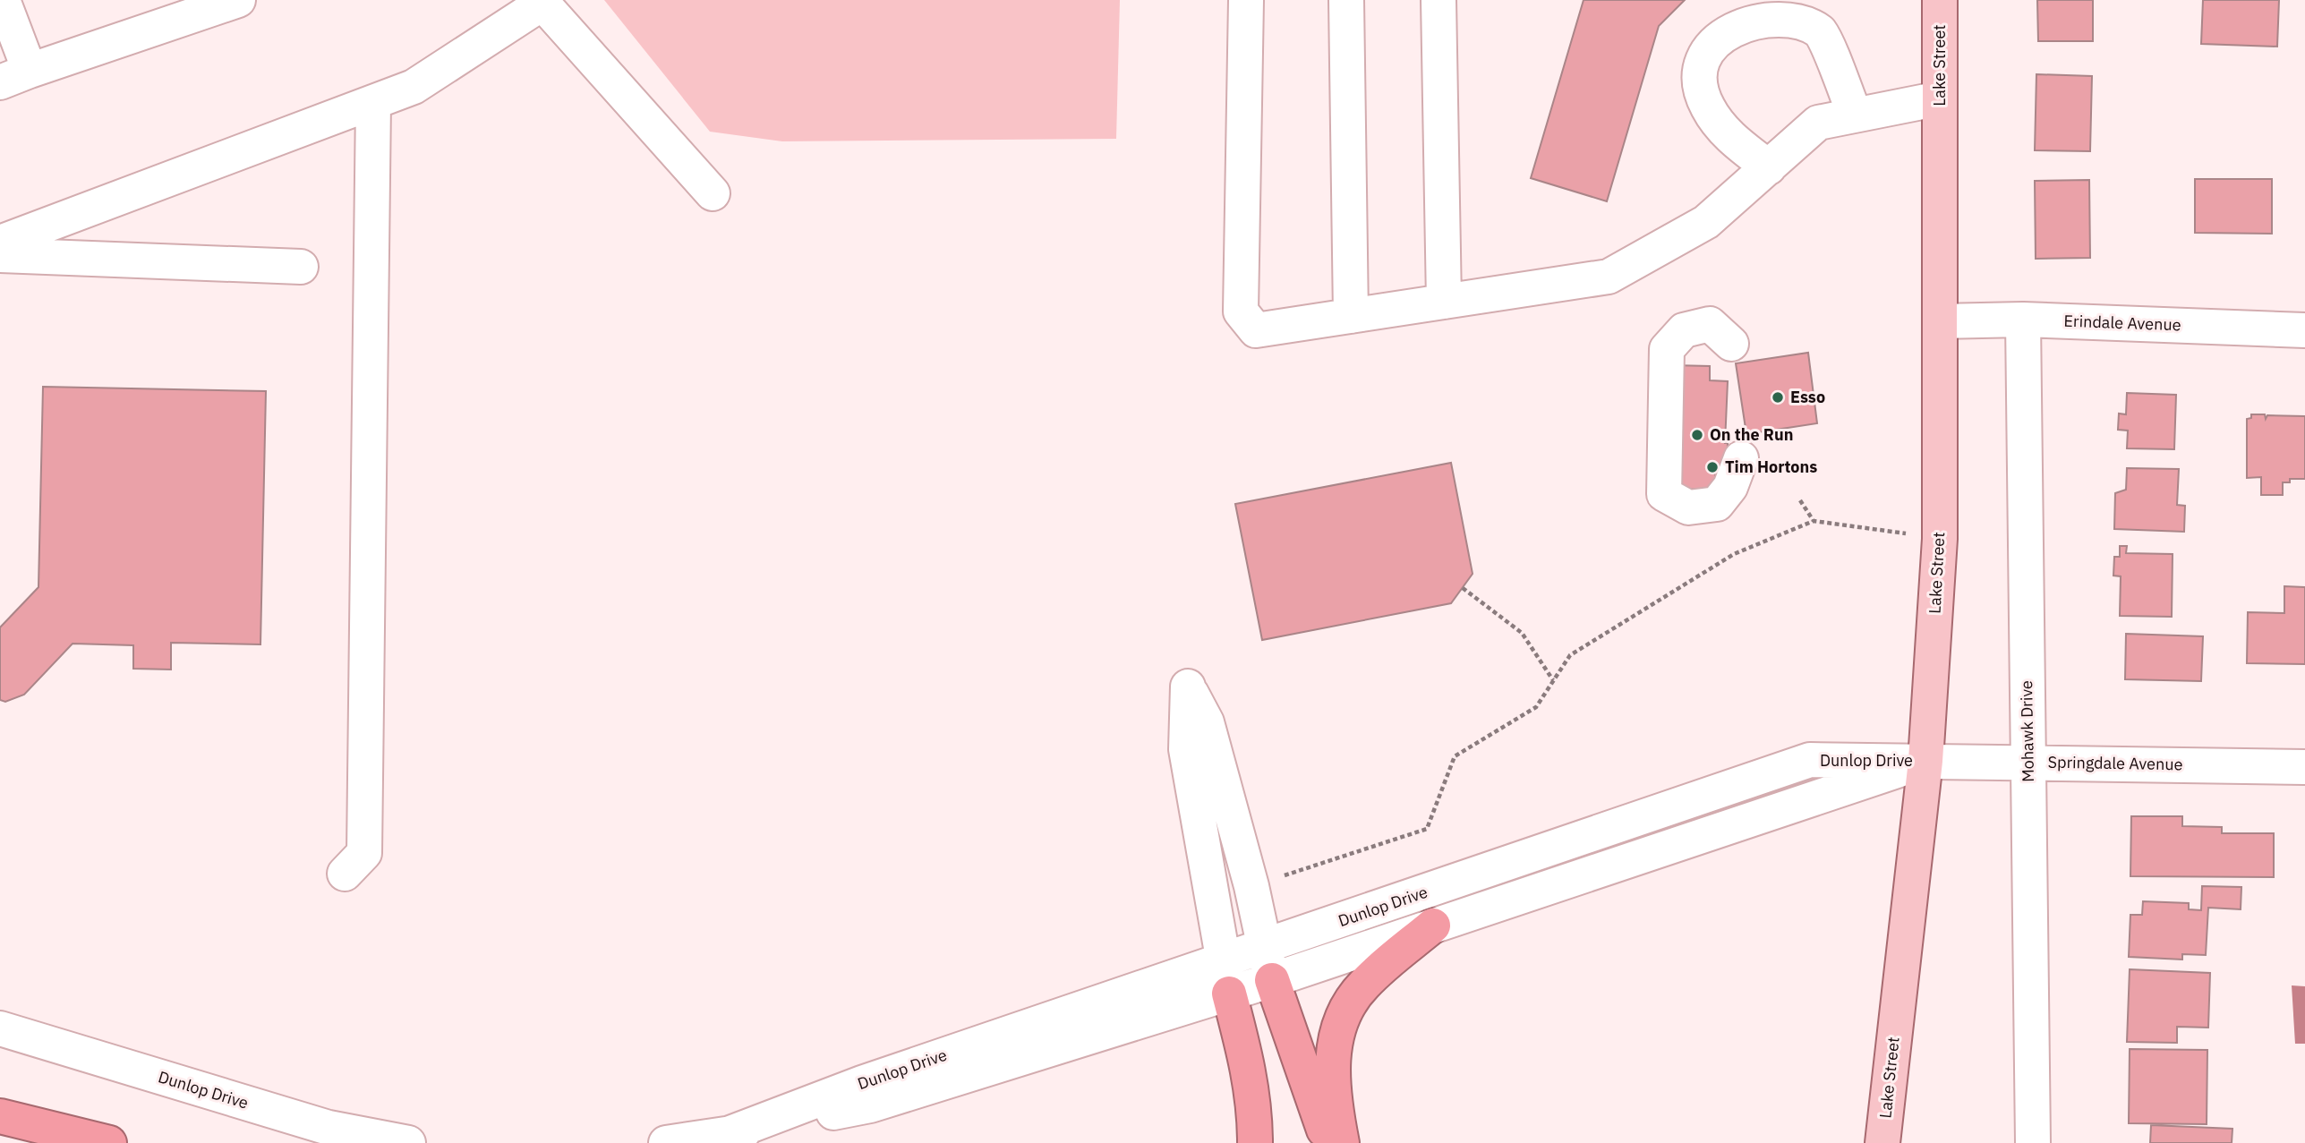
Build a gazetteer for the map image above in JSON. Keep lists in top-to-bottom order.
{
  "streets": {
    "main road": ["Lake Street"],
    "street": [
      "Erindale Avenue",
      "Mohawk Drive",
      "Dunlop Drive",
      "Springdale Avenue"
    ]
  },
  "crossings": [
    ["Lake Street", "Erindale Avenue"],
    ["Lake Street", "Dunlop Drive"],
    ["Lake Street", "Springdale Avenue"],
    ["Erindale Avenue", "Mohawk Drive"],
    ["Mohawk Drive", "Springdale Avenue"],
    ["Dunlop Drive", "Springdale Avenue"]
  ],
  "places": ["Esso", "On the Run", "Tim Hortons"]
}
